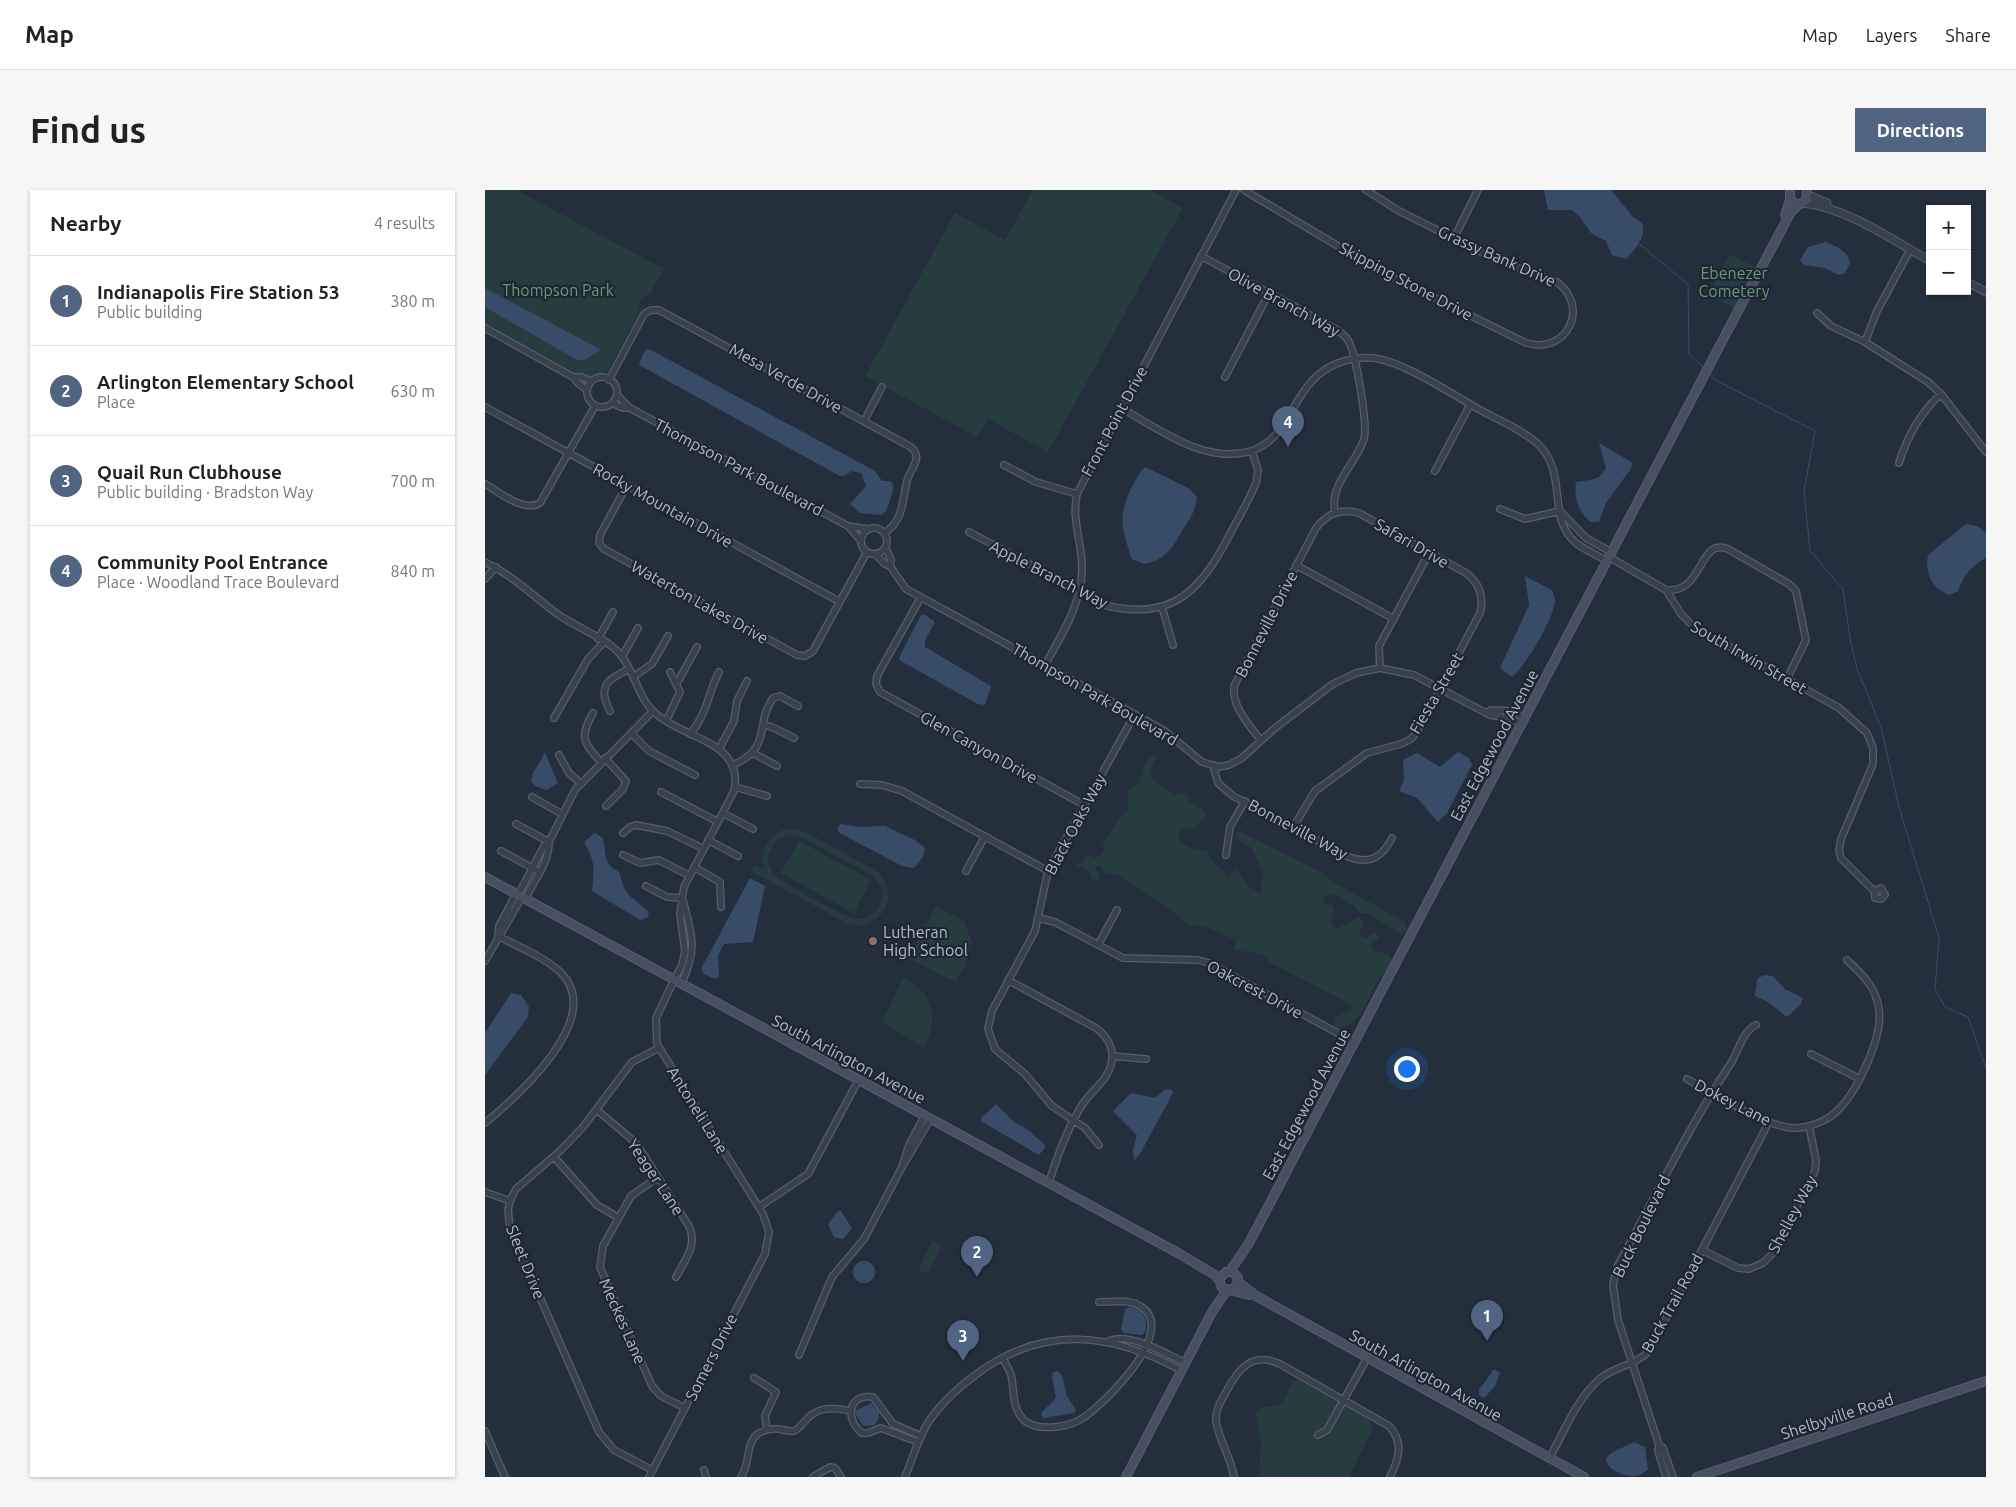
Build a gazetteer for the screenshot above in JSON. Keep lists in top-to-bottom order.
{
  "streets": {
    "main road": ["East Edgewood Avenue", "South Arlington Avenue", "Shelbyville Road"],
    "street": [
      "Grassy Bank Drive",
      "Skipping Stone Drive",
      "Olive Branch Way",
      "Mesa Verde Drive",
      "Front Point Drive",
      "Thompson Park Boulevard",
      "Rocky Mountain Drive",
      "Safari Drive",
      "Apple Branch Way",
      "Waterton Lakes Drive",
      "Bonneville Drive",
      "South Irwin Street",
      "Fiesta Street",
      "Glen Canyon Drive",
      "Black Oaks Way",
      "Bonneville Way",
      "Oakcrest Drive",
      "Dokey Lane",
      "Antoneli Lane",
      "Yeager Lane",
      "Shelley Way",
      "Buck Boulevard",
      "Sleet Drive",
      "Buck Trail Road",
      "Meckes Lane",
      "Somers Drive"
    ]
  },
  "crossings": [
    ["Grassy Bank Drive", "Skipping Stone Drive"],
    ["Olive Branch Way", "Front Point Drive"],
    ["Olive Branch Way", "Safari Drive"],
    ["Olive Branch Way", "Bonneville Drive"],
    ["Mesa Verde Drive", "Thompson Park Boulevard"],
    ["Front Point Drive", "Thompson Park Boulevard"],
    ["Front Point Drive", "Apple Branch Way"],
    ["Thompson Park Boulevard", "Glen Canyon Drive"],
    ["Thompson Park Boulevard", "Black Oaks Way"],
    ["Thompson Park Boulevard", "Bonneville Way"],
    ["Rocky Mountain Drive", "Waterton Lakes Drive"],
    ["Safari Drive", "Bonneville Drive"],
    ["Safari Drive", "Fiesta Street"],
    ["South Irwin Street", "East Edgewood Avenue"],
    ["Fiesta Street", "Bonneville Way"],
    ["East Edgewood Avenue", "Oakcrest Drive"],
    ["Glen Canyon Drive", "Black Oaks Way"],
    ["Black Oaks Way", "Oakcrest Drive"],
    ["South Arlington Avenue", "Antoneli Lane"],
    ["South Arlington Avenue", "Buck Trail Road"],
    ["Dokey Lane", "Shelley Way"],
    ["Dokey Lane", "Buck Boulevard"],
    ["Dokey Lane", "Buck Trail Road"],
    ["Antoneli Lane", "Sleet Drive"],
    ["Antoneli Lane", "Somers Drive"],
    ["Yeager Lane", "Sleet Drive"],
    ["Yeager Lane", "Meckes Lane"],
    ["Shelley Way", "Buck Trail Road"],
    ["Buck Boulevard", "Buck Trail Road"],
    ["Sleet Drive", "Somers Drive"],
    ["Meckes Lane", "Somers Drive"]
  ],
  "parks": ["Ebenezer Cometery", "Thompson Park"],
  "places": ["Lutheran High School"],
  "page": {
    "header": "Map",
    "nav": ["Map", "Layers", "Share"],
    "buttons": "Directions",
    "title": "Find us",
    "heading": ["Nearby", "4 results"],
    "map_buttons": ["+", "−"],
    "list": [
      {
        "mark": "1",
        "name": "Indianapolis Fire Station 53",
        "note": "Public building",
        "value": "380 m"
      },
      {
        "mark": "2",
        "name": "Arlington Elementary School",
        "note": "Place",
        "value": "630 m"
      },
      {
        "mark": "3",
        "name": "Quail Run Clubhouse",
        "note": "Public building · Bradston Way",
        "value": "700 m"
      },
      {
        "mark": "4",
        "name": "Community Pool Entrance",
        "note": "Place · Woodland Trace Boulevard",
        "value": "840 m"
      }
    ],
    "pins": [
      "4",
      "2",
      "1",
      "3"
    ]
  }
}
